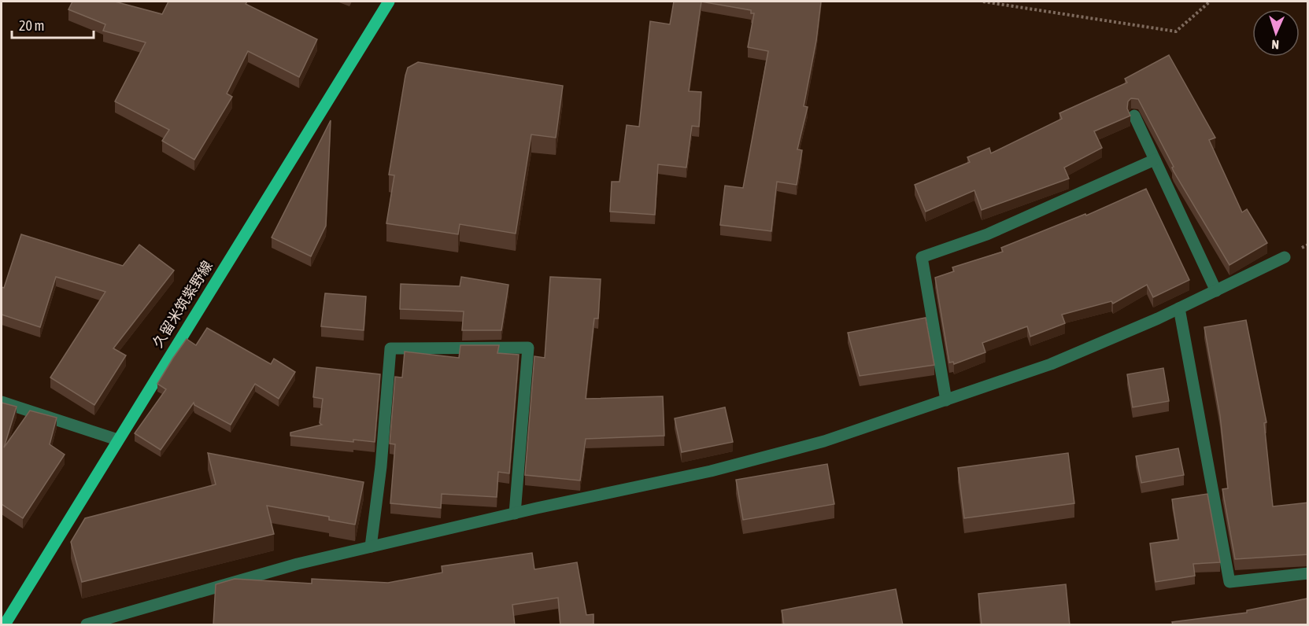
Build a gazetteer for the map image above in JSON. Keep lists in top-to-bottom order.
{
  "streets": {
    "main road": ["久留米筑紫野線"]
  },
  "scale_bar": "20 m",
  "north": "bottom"
}
